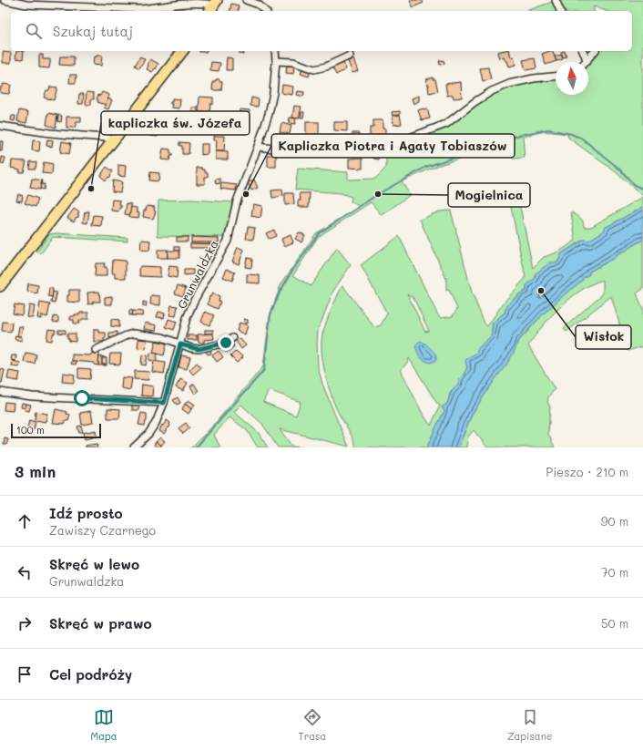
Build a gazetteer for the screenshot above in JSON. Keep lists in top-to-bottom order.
{
  "streets": {
    "street": ["Grunwaldzka"]
  },
  "places": [
    "kapliczka św. Józefa",
    "Kapliczka Piotra i Agaty Tobiaszów",
    "Mogielnica",
    "Wisłok"
  ],
  "scale_bar": "100 m",
  "north": "top",
  "page": {
    "search": "Szukaj tutaj",
    "scale": "100 m",
    "heading": ["3 min", "Pieszo · 210 m"],
    "list": [
      ["Idź prosto", "Zawiszy Czarnego", "90 m"],
      ["Skręć w lewo", "Grunwaldzka", "70 m"],
      ["Skręć w prawo", "50 m"],
      "Cel podróży"
    ],
    "nav": ["Mapa", "Trasa", "Zapisane"]
  }
}
